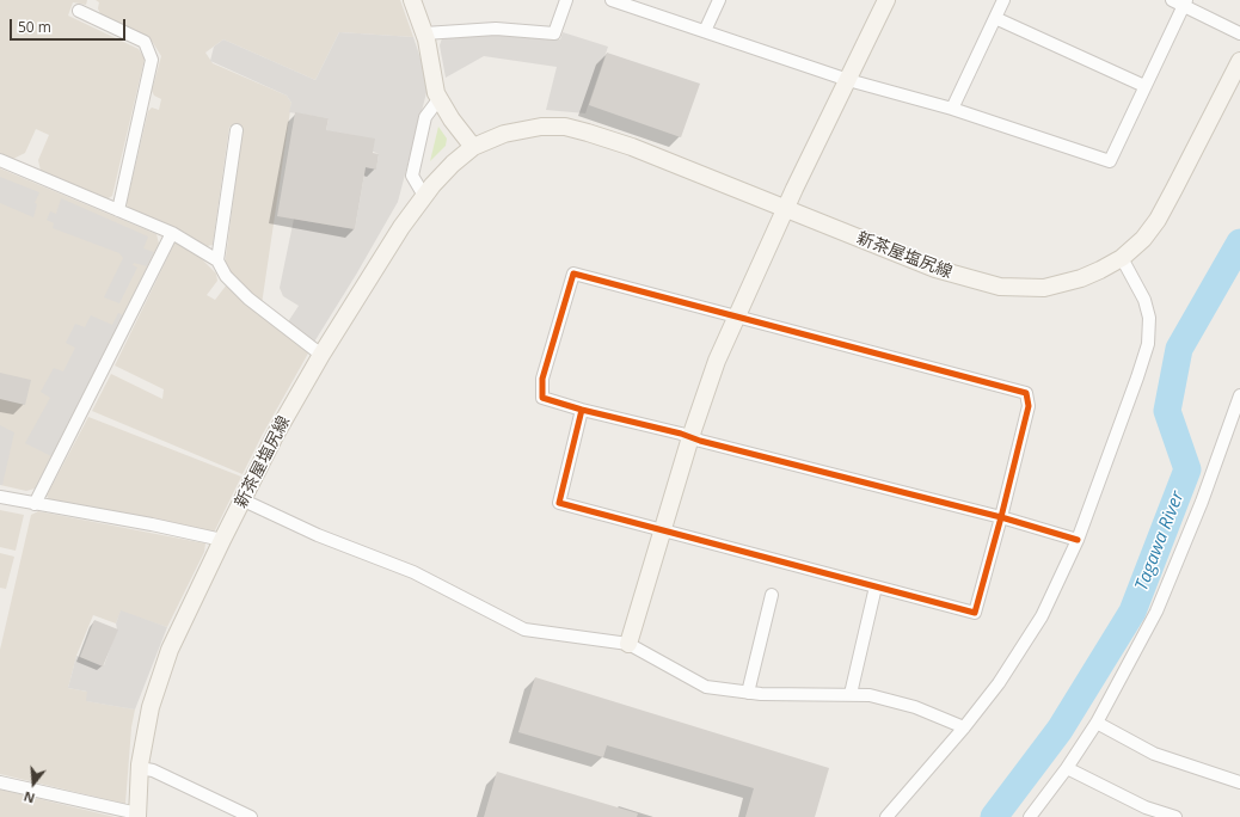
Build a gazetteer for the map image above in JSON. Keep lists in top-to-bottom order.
{
  "streets": {
    "main road": ["新茶屋塩尻線"]
  },
  "water": ["Tagawa River"],
  "scale_bar": "50 m",
  "north": "bottom"
}
